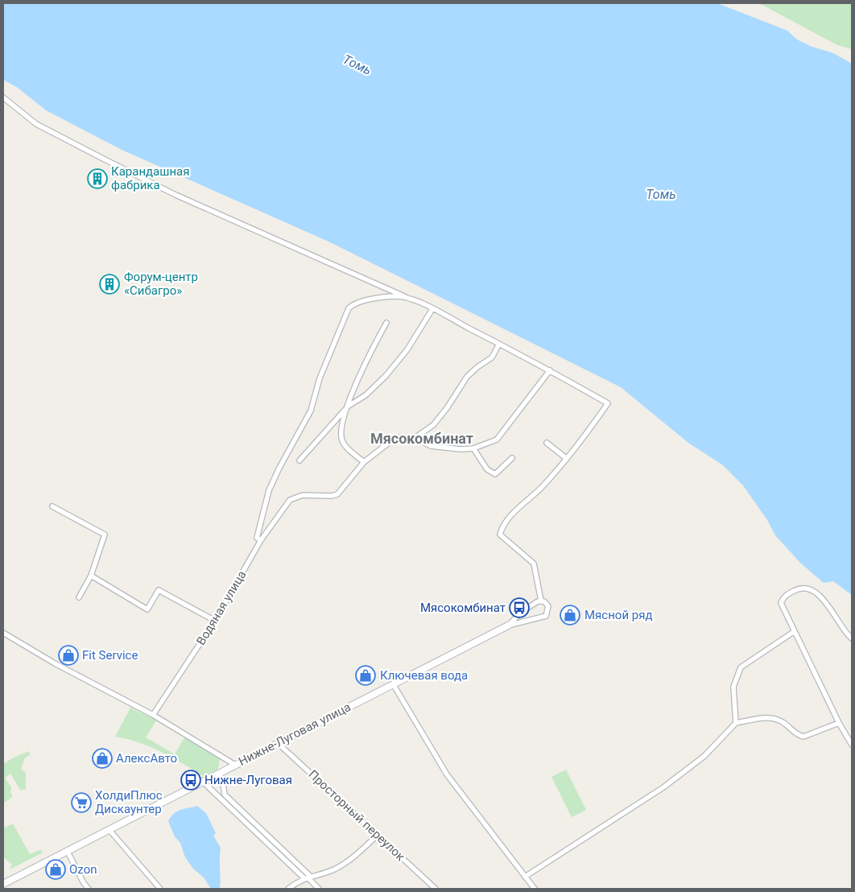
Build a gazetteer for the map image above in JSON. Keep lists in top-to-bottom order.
{
  "streets": {
    "street": ["Водяная улица", "Нижне-Луговая улица", "Просторный переулок"]
  },
  "crossings": [
    ["Нижне-Луговая улица", "Просторный переулок"]
  ],
  "districts": ["Мясокомбинат"],
  "water": ["Томь"],
  "places": {
    "building": ["Карандашная фабрика", "Форум-центр «Сибагро»"],
    "bus stop": ["Мясокомбинат", "Нижне-Луговая"],
    "shop": [
      "Мясной ряд",
      "Fit Service",
      "Ключевая вода",
      "АлексАвто",
      "Ozon"
    ],
    "supermarket": ["ХолдиПлюс Дискаунтер"]
  }
}
